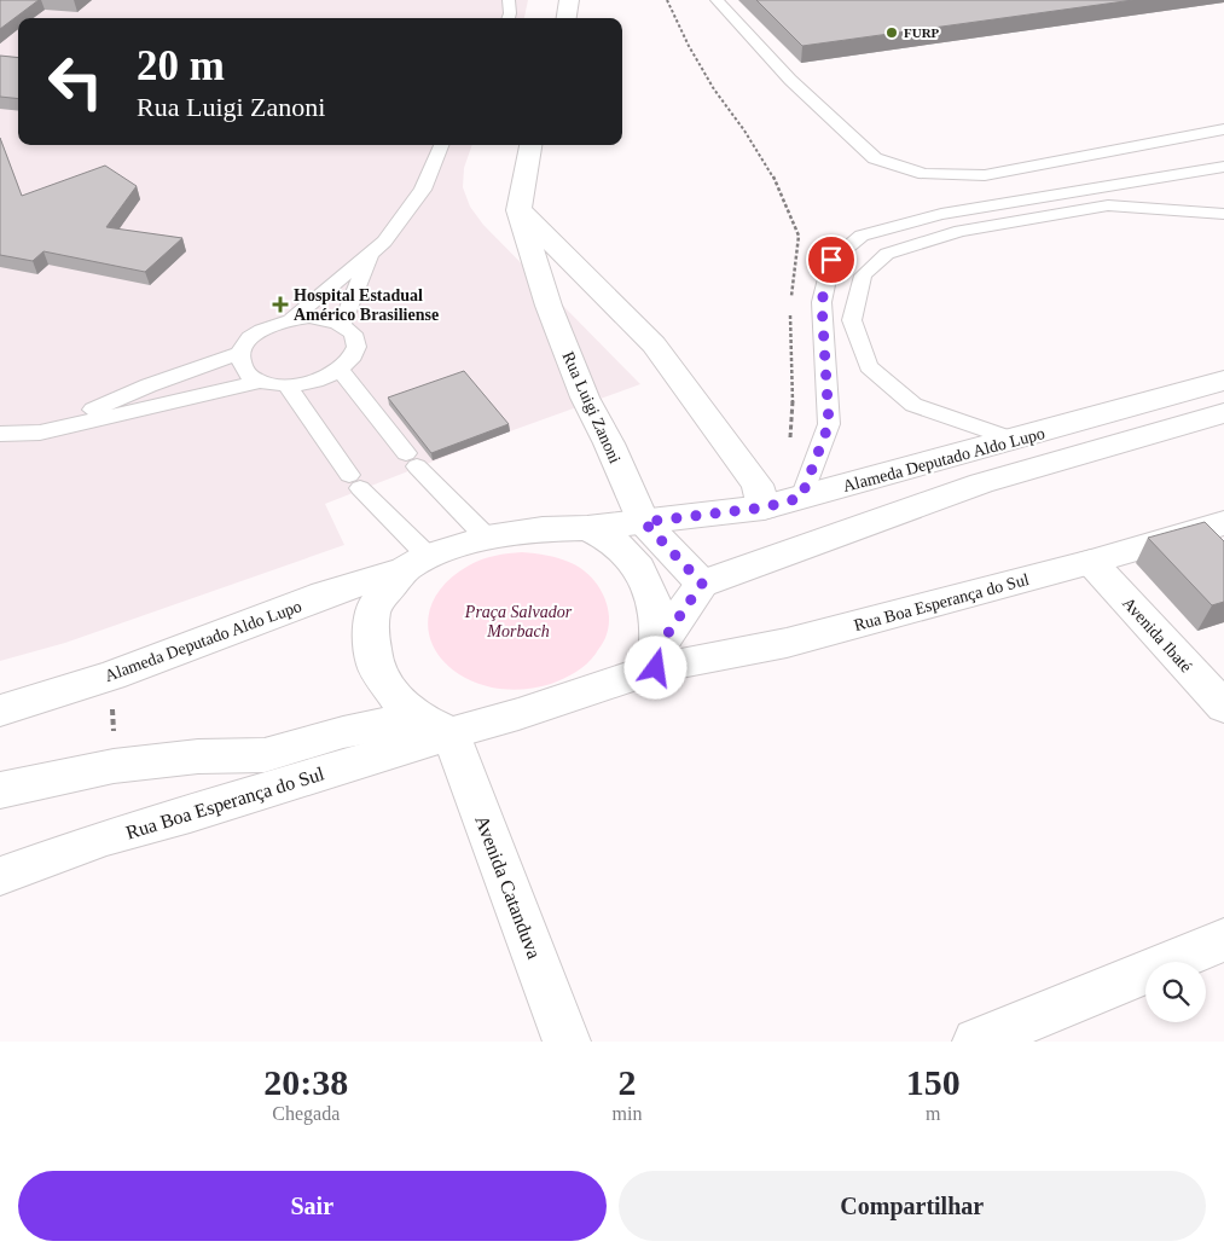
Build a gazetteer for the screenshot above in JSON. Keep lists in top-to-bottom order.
{
  "streets": {
    "street": [
      "Rua Luigi Zanoni",
      "Alameda Deputado Aldo Lupo",
      "Rua Boa Esperança do Sul",
      "Avenida Ibaté",
      "Avenida Catanduva"
    ]
  },
  "crossings": [
    ["Rua Luigi Zanoni", "Alameda Deputado Aldo Lupo"],
    ["Rua Boa Esperança do Sul", "Avenida Ibaté"],
    ["Rua Boa Esperança do Sul", "Avenida Catanduva"]
  ],
  "parks": ["Praça Salvador Morbach"],
  "places": {
    "other": ["FURP"],
    "health": ["Hospital Estadual Américo Brasiliense"]
  },
  "page": {
    "turn": ["20 m", "Rua Luigi Zanoni"],
    "eta": [
      "20:38",
      "Chegada",
      "2",
      "min",
      "150",
      "m"
    ],
    "buttons": ["Sair", "Compartilhar"]
  }
}
